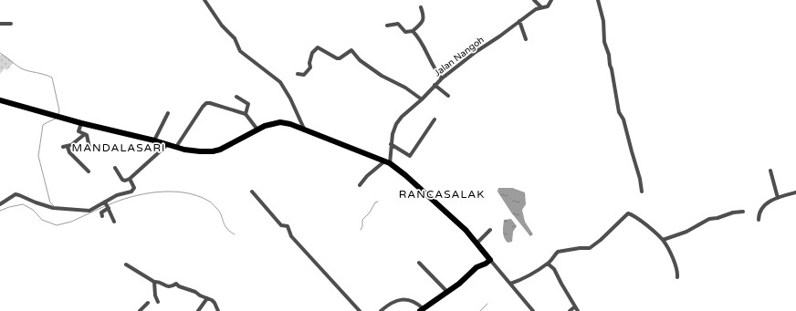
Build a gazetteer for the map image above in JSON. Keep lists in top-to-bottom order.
{
  "streets": {
    "street": ["Jalan Nangoh"]
  },
  "districts": ["MANDALASARI", "RANCASALAK"]
}
